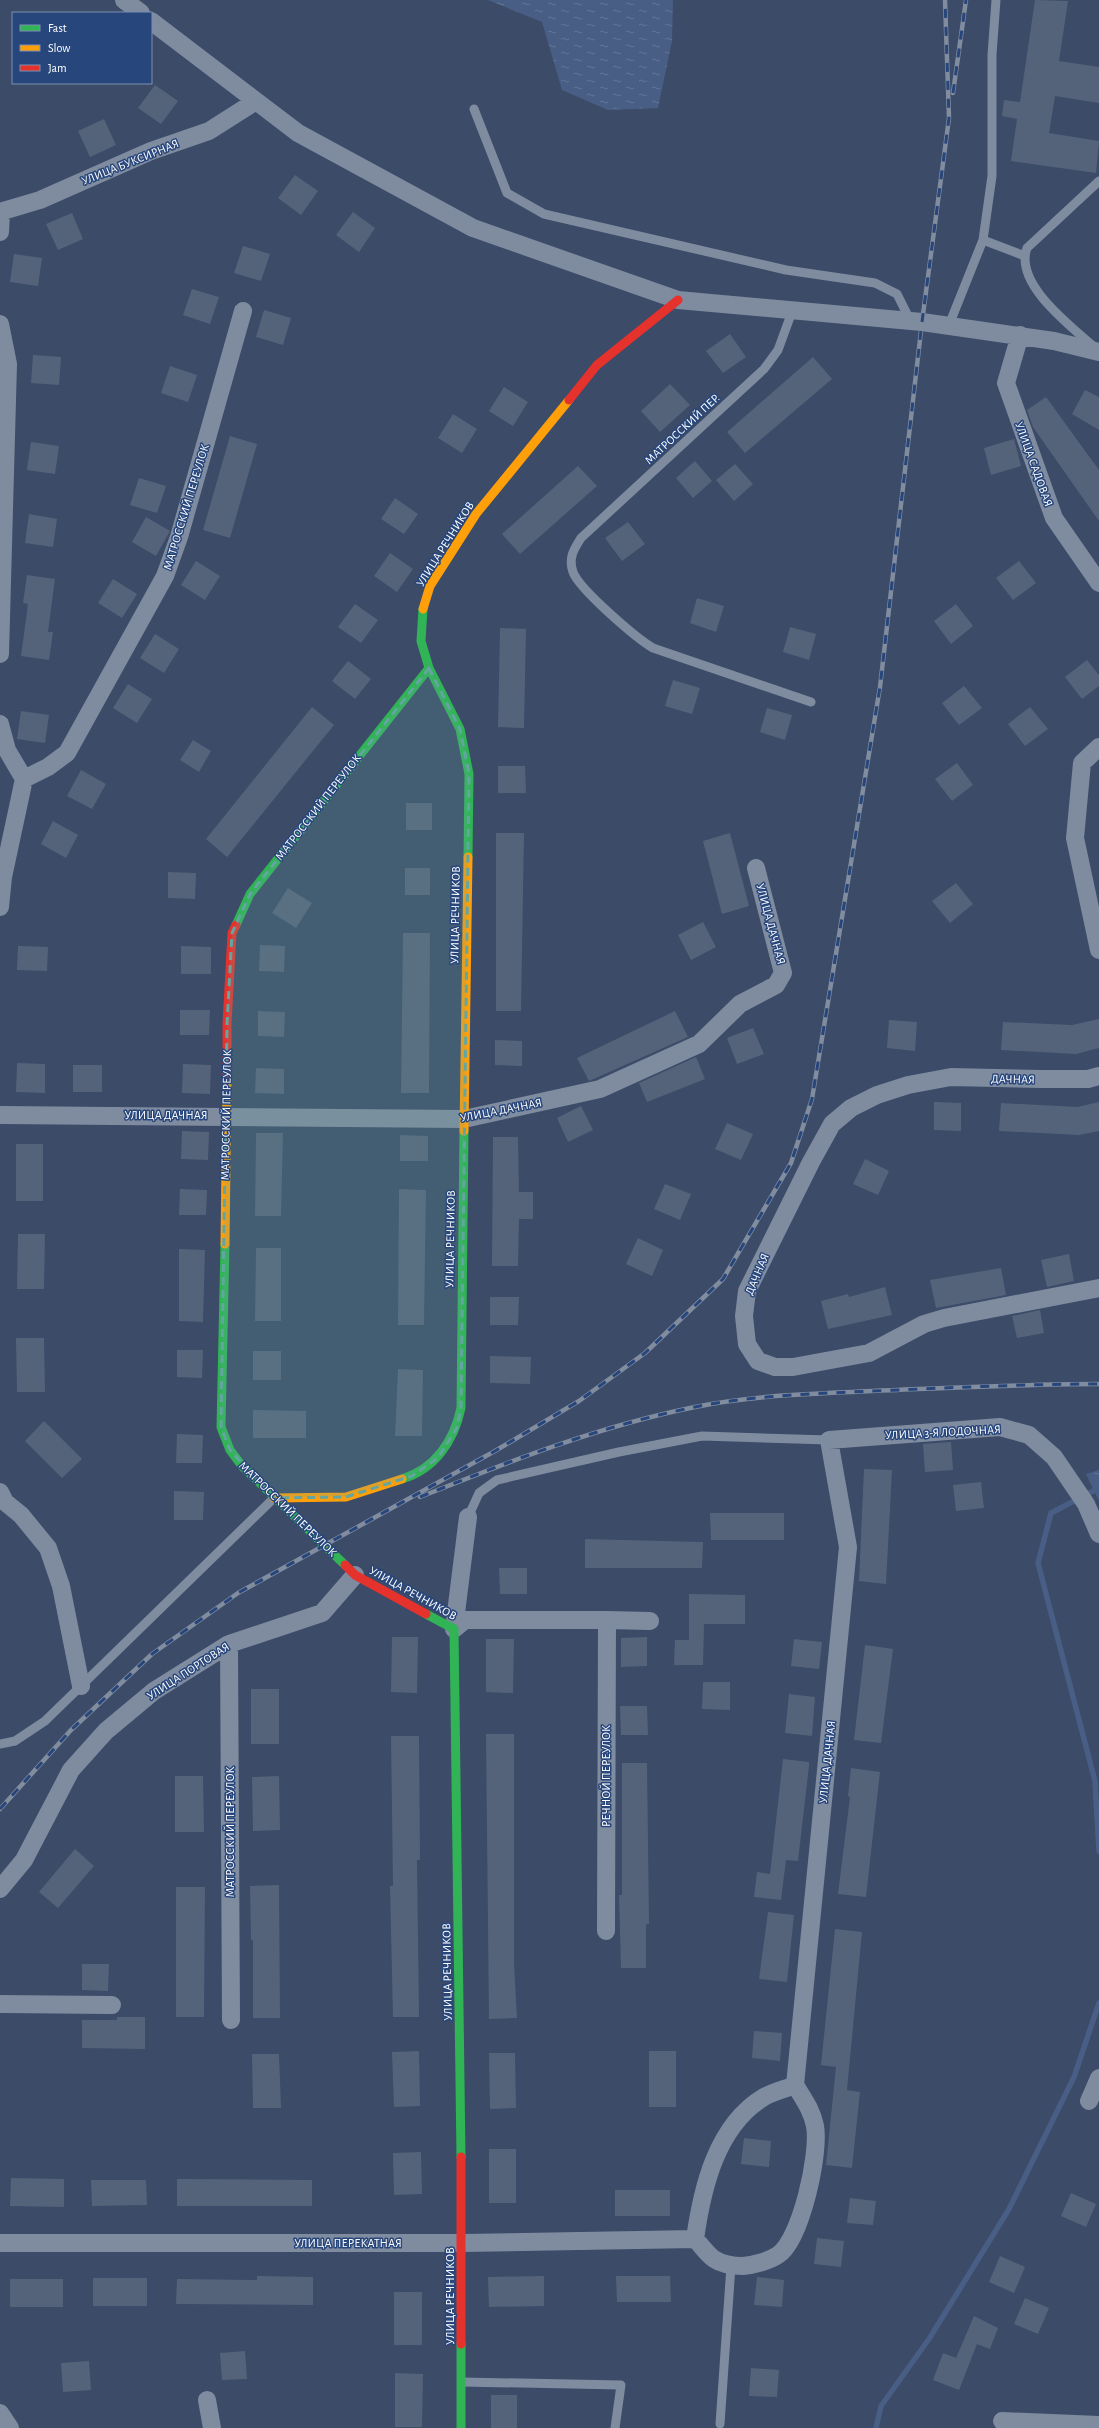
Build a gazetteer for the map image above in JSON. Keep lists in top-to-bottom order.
{
  "streets": {
    "street": [
      "УЛИЦА БУКСИРНАЯ",
      "УЛИЦА САДОВАЯ",
      "МАТРОССКИЙ ПЕРЕУЛОК",
      "УЛИЦА РЕЧНИКОВ",
      "УЛИЦА ДАЧНАЯ",
      "ДАЧНАЯ",
      "УЛИЦА 3-Я ЛОДОЧНАЯ",
      "УЛИЦА ПОРТОВАЯ",
      "РЕЧНОЙ ПЕРЕУЛОК",
      "УЛИЦА ПЕРЕКАТНАЯ"
    ],
    "lane": ["МАТРОССКИЙ ПЕР."]
  },
  "crossings": [
    ["МАТРОССКИЙ ПЕРЕУЛОК", "УЛИЦА РЕЧНИКОВ"],
    ["МАТРОССКИЙ ПЕРЕУЛОК", "УЛИЦА ДАЧНАЯ"],
    ["МАТРОССКИЙ ПЕРЕУЛОК", "УЛИЦА ПОРТОВАЯ"],
    ["УЛИЦА РЕЧНИКОВ", "УЛИЦА ДАЧНАЯ"],
    ["УЛИЦА РЕЧНИКОВ", "УЛИЦА ПОРТОВАЯ"],
    ["УЛИЦА РЕЧНИКОВ", "УЛИЦА ПЕРЕКАТНАЯ"],
    ["УЛИЦА ДАЧНАЯ", "УЛИЦА 3-Я ЛОДОЧНАЯ"]
  ],
  "legend": ["Fast", "Slow", "Jam"]
}
